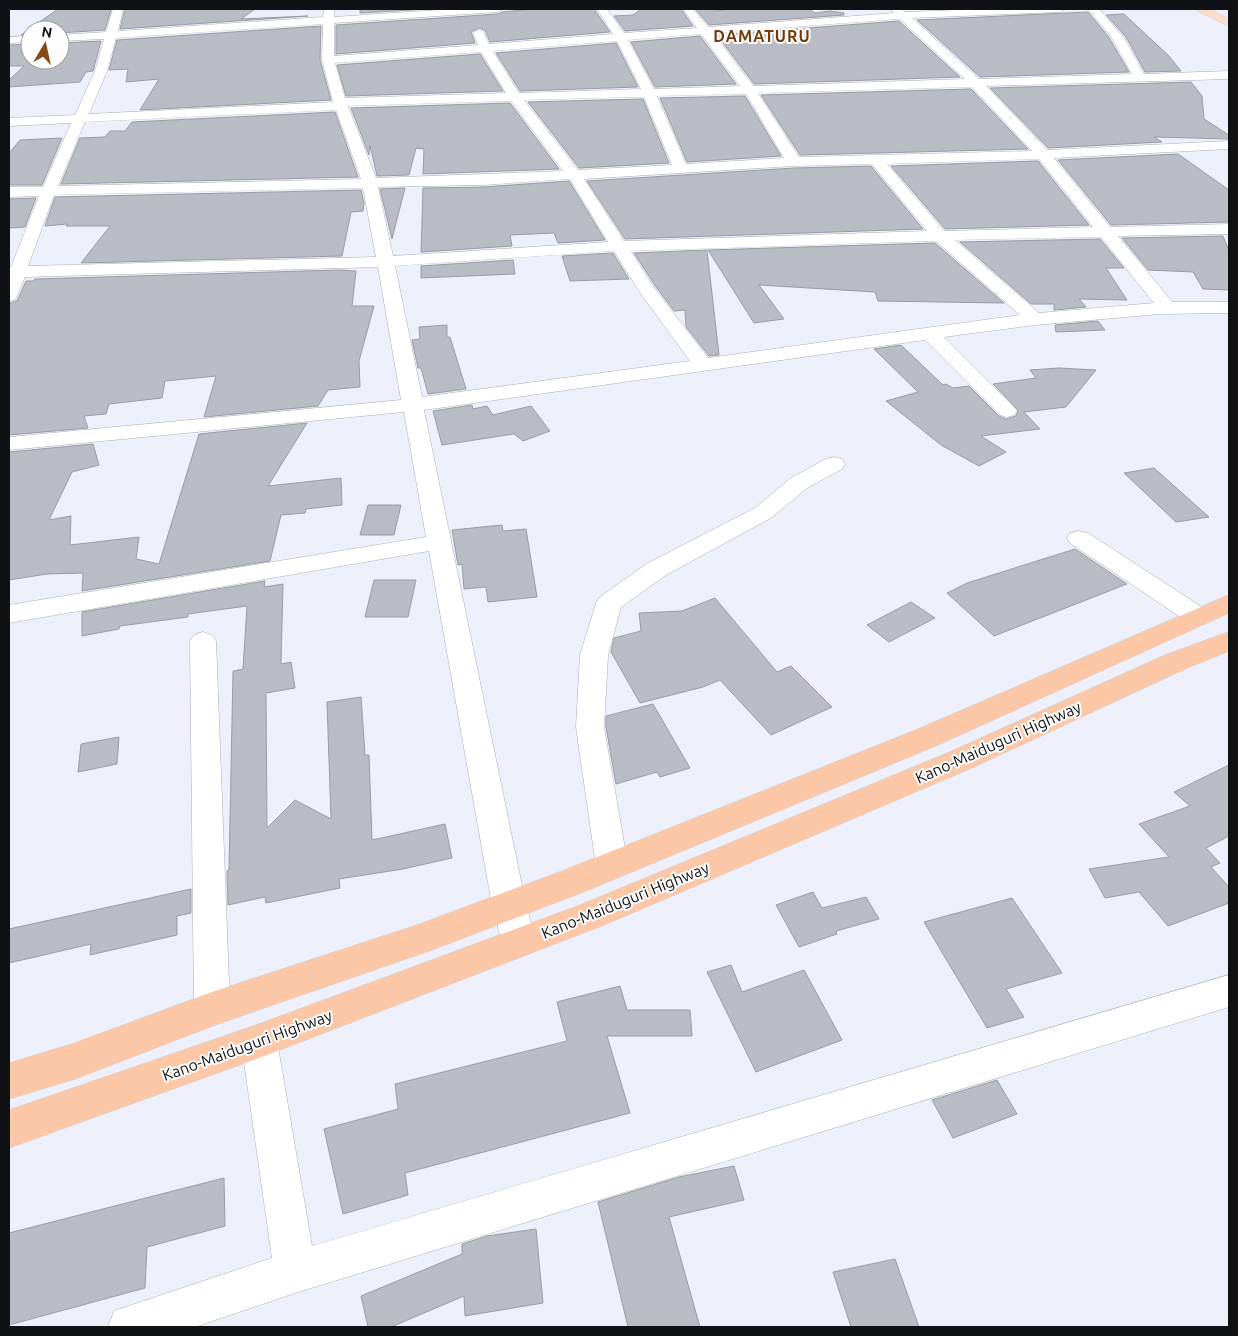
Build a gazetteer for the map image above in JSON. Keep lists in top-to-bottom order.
{
  "streets": {
    "highway": ["Kano-Maiduguri Highway"]
  },
  "districts": ["DAMATURU"],
  "north": "top"
}
